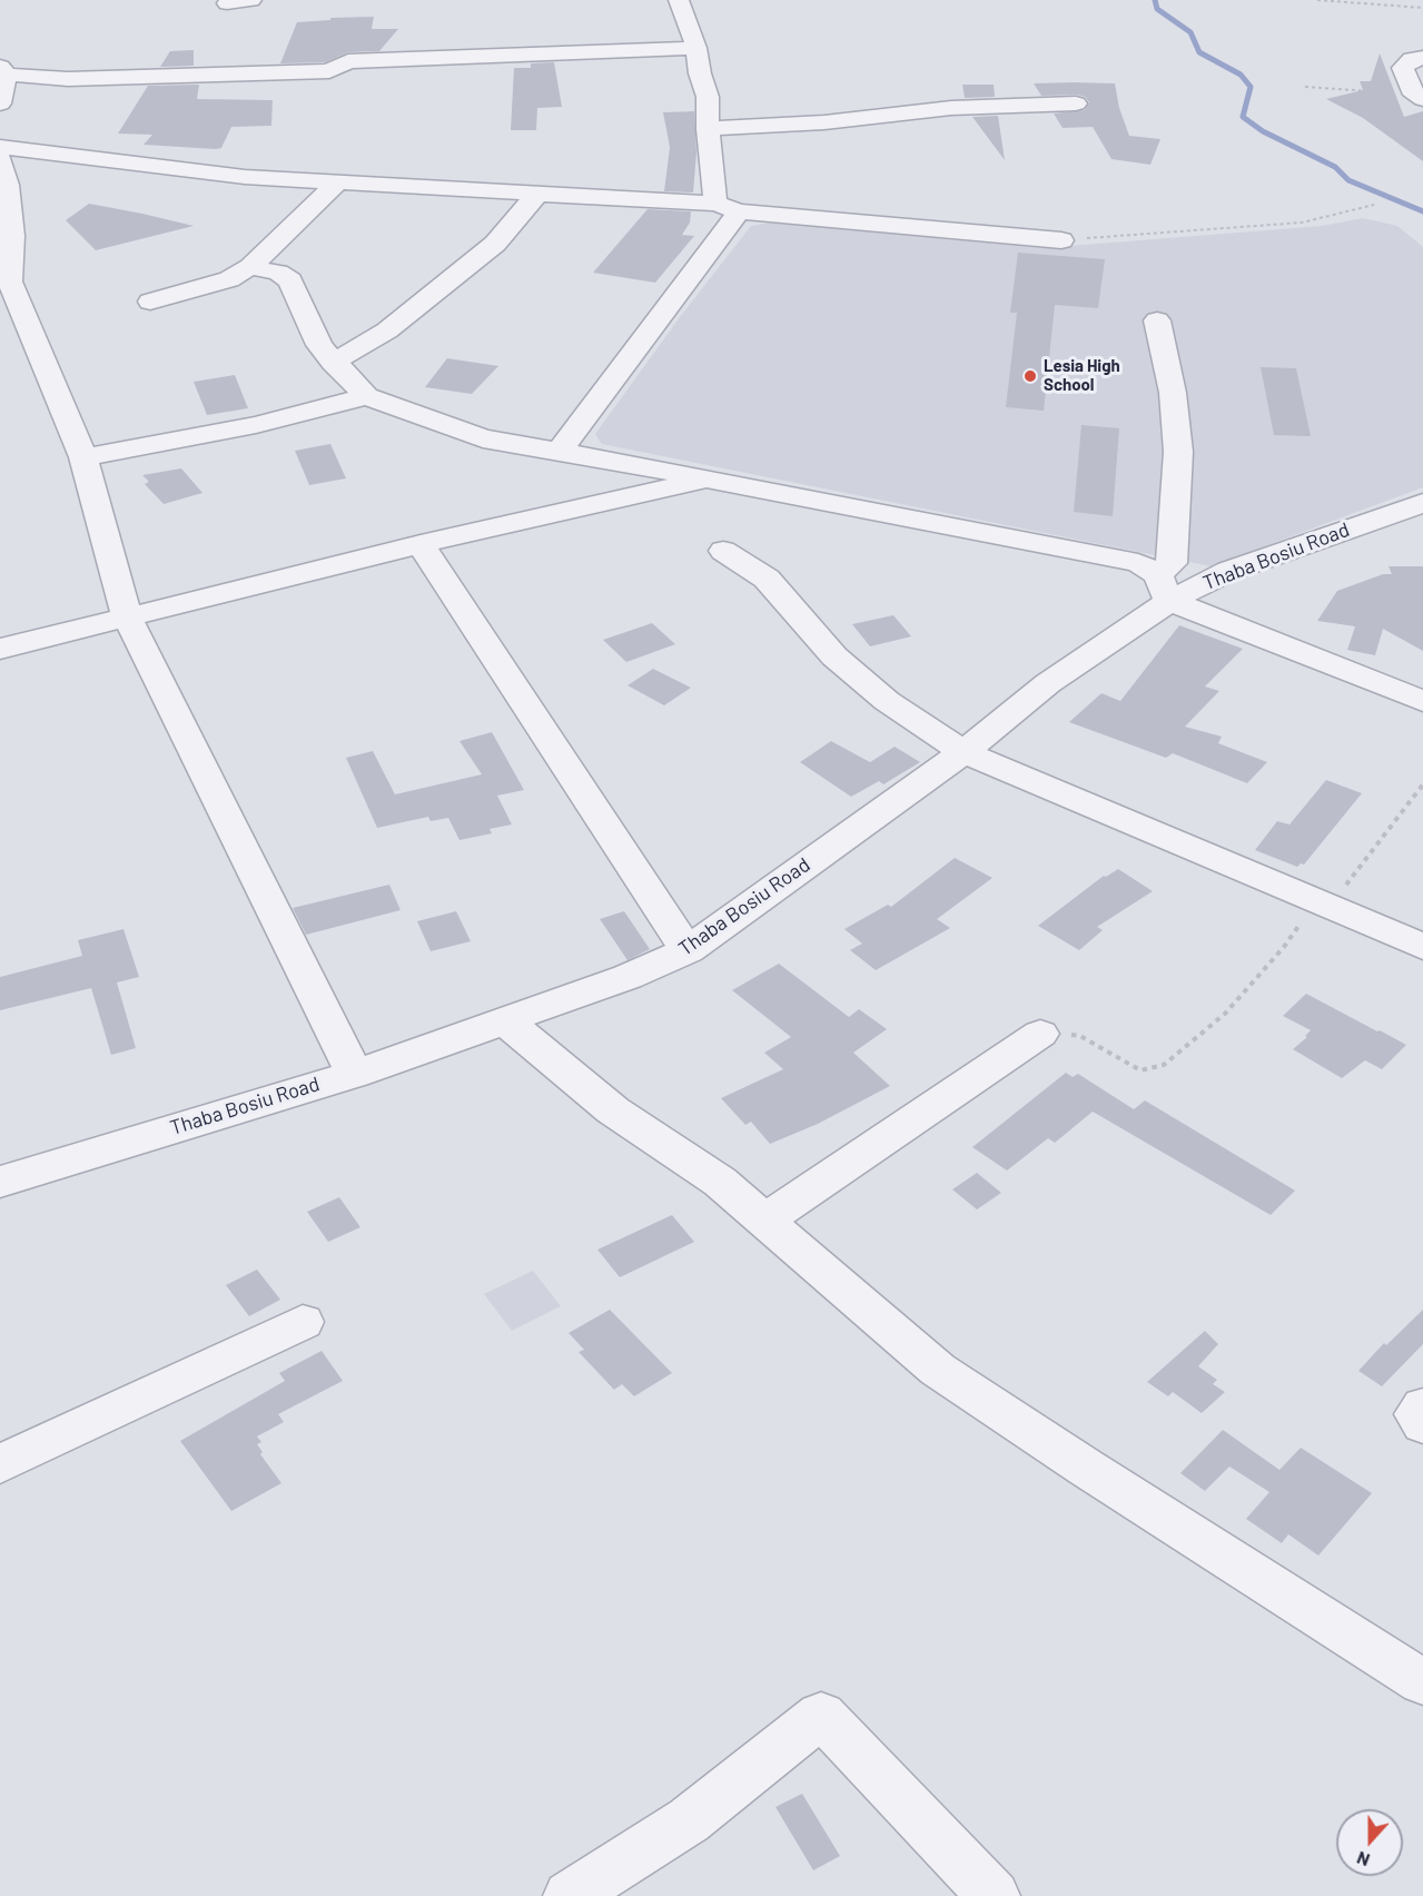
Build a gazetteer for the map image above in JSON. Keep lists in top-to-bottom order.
{
  "streets": {
    "street": ["Thaba Bosiu Road"]
  },
  "places": ["Lesia High School"],
  "north": "bottom"
}
